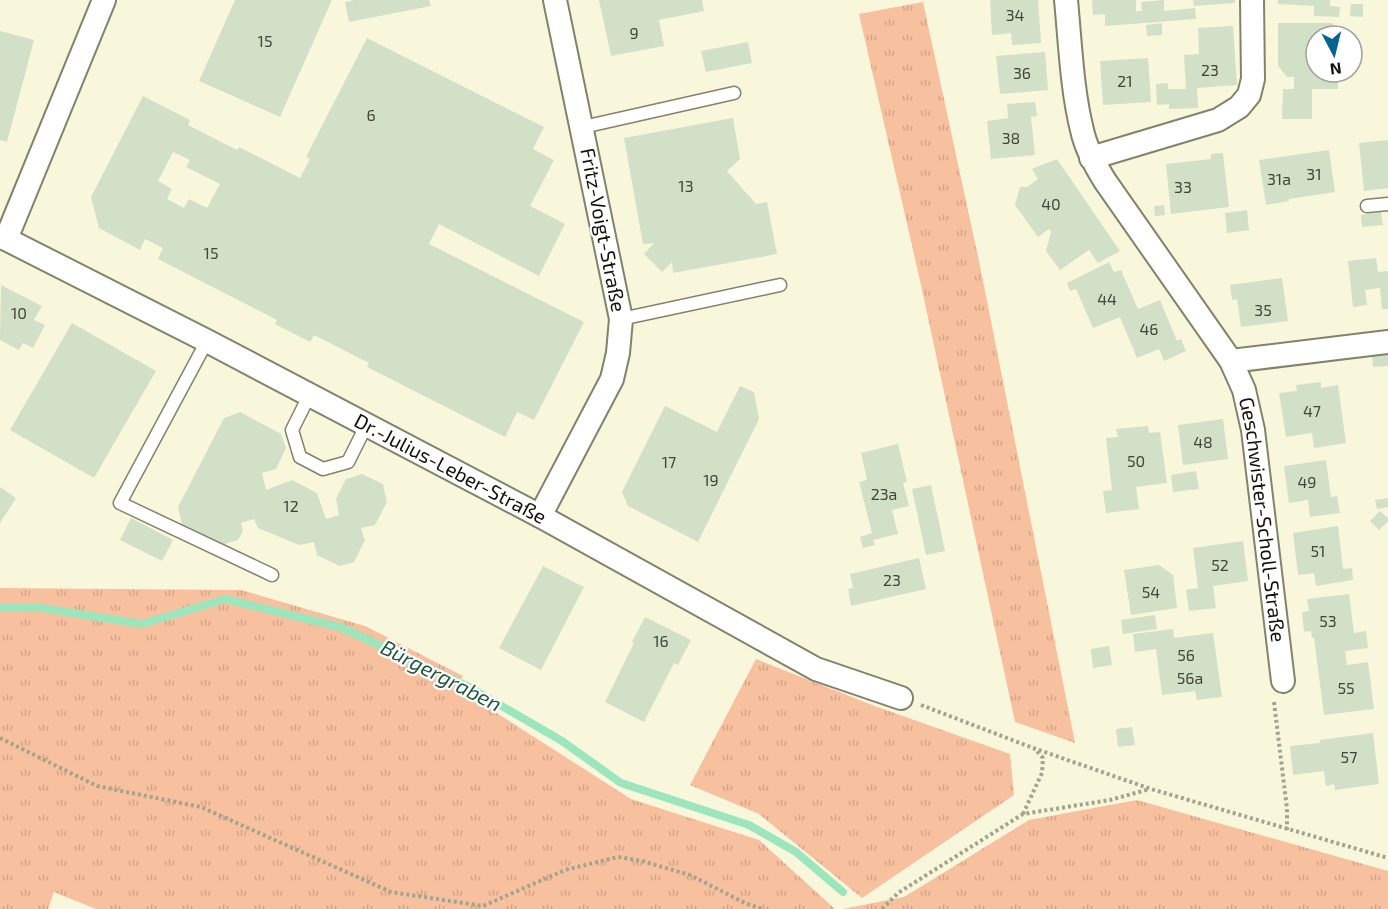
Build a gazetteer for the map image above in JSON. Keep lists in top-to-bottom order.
{
  "streets": {
    "street": ["Fritz-Voigt-Straße", "Dr.-Julius-Leber-Straße", "Geschwister-Scholl-Straße"]
  },
  "crossings": [
    ["Fritz-Voigt-Straße", "Dr.-Julius-Leber-Straße"]
  ],
  "water": ["Bürgergraben"],
  "house_numbers": [
    "34",
    "9",
    "15",
    "23",
    "36",
    "21",
    "6",
    "38",
    "31",
    "31a",
    "13",
    "33",
    "40",
    "15",
    "44",
    "35",
    "10",
    "46",
    "47",
    "48",
    "50",
    "17",
    "19",
    "49",
    "23a",
    "12",
    "51",
    "52",
    "23",
    "54",
    "53",
    "16",
    "56",
    "56a",
    "55",
    "57"
  ],
  "north": "bottom"
}
